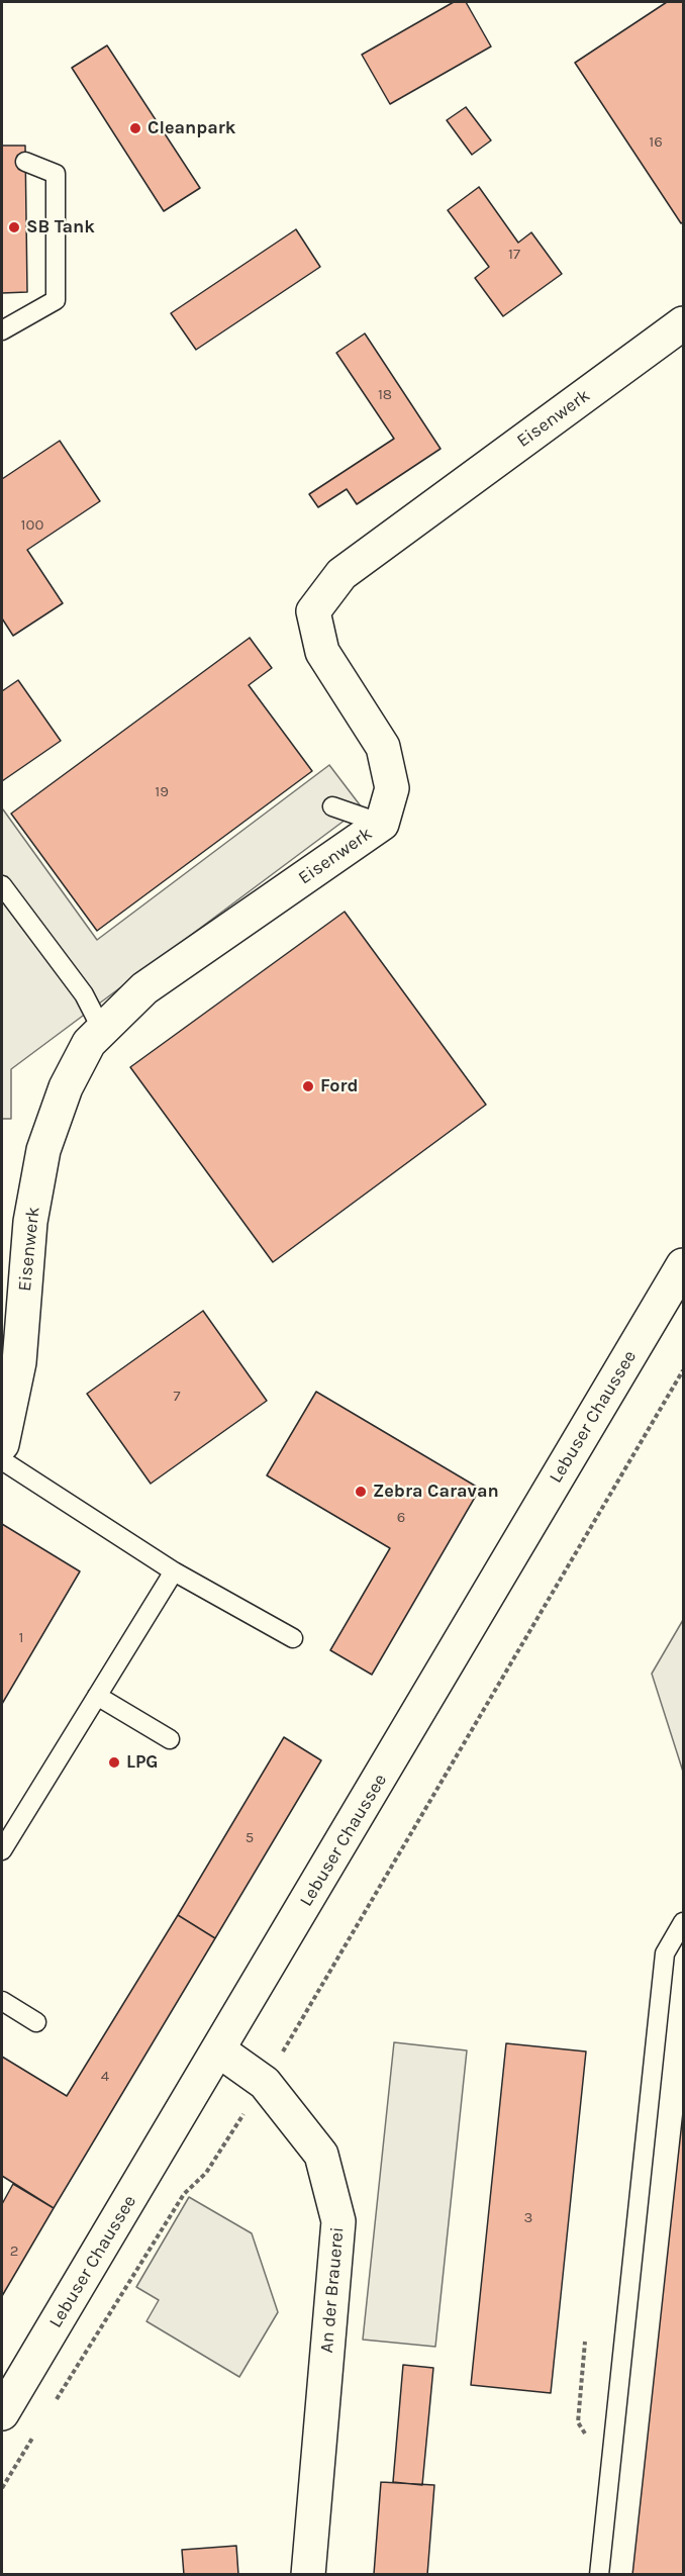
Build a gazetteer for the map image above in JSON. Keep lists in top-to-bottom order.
{
  "streets": {
    "street": ["Eisenwerk", "Lebuser Chaussee", "An der Brauerei"]
  },
  "crossings": [
    ["Lebuser Chaussee", "An der Brauerei"]
  ],
  "places": [
    "Cleanpark",
    "SB Tank",
    "Ford",
    "Zebra Caravan",
    "LPG"
  ],
  "house_numbers": [
    "16",
    "17",
    "18",
    "100",
    "19",
    "7",
    "6",
    "1",
    "5",
    "4",
    "3",
    "2"
  ]
}
